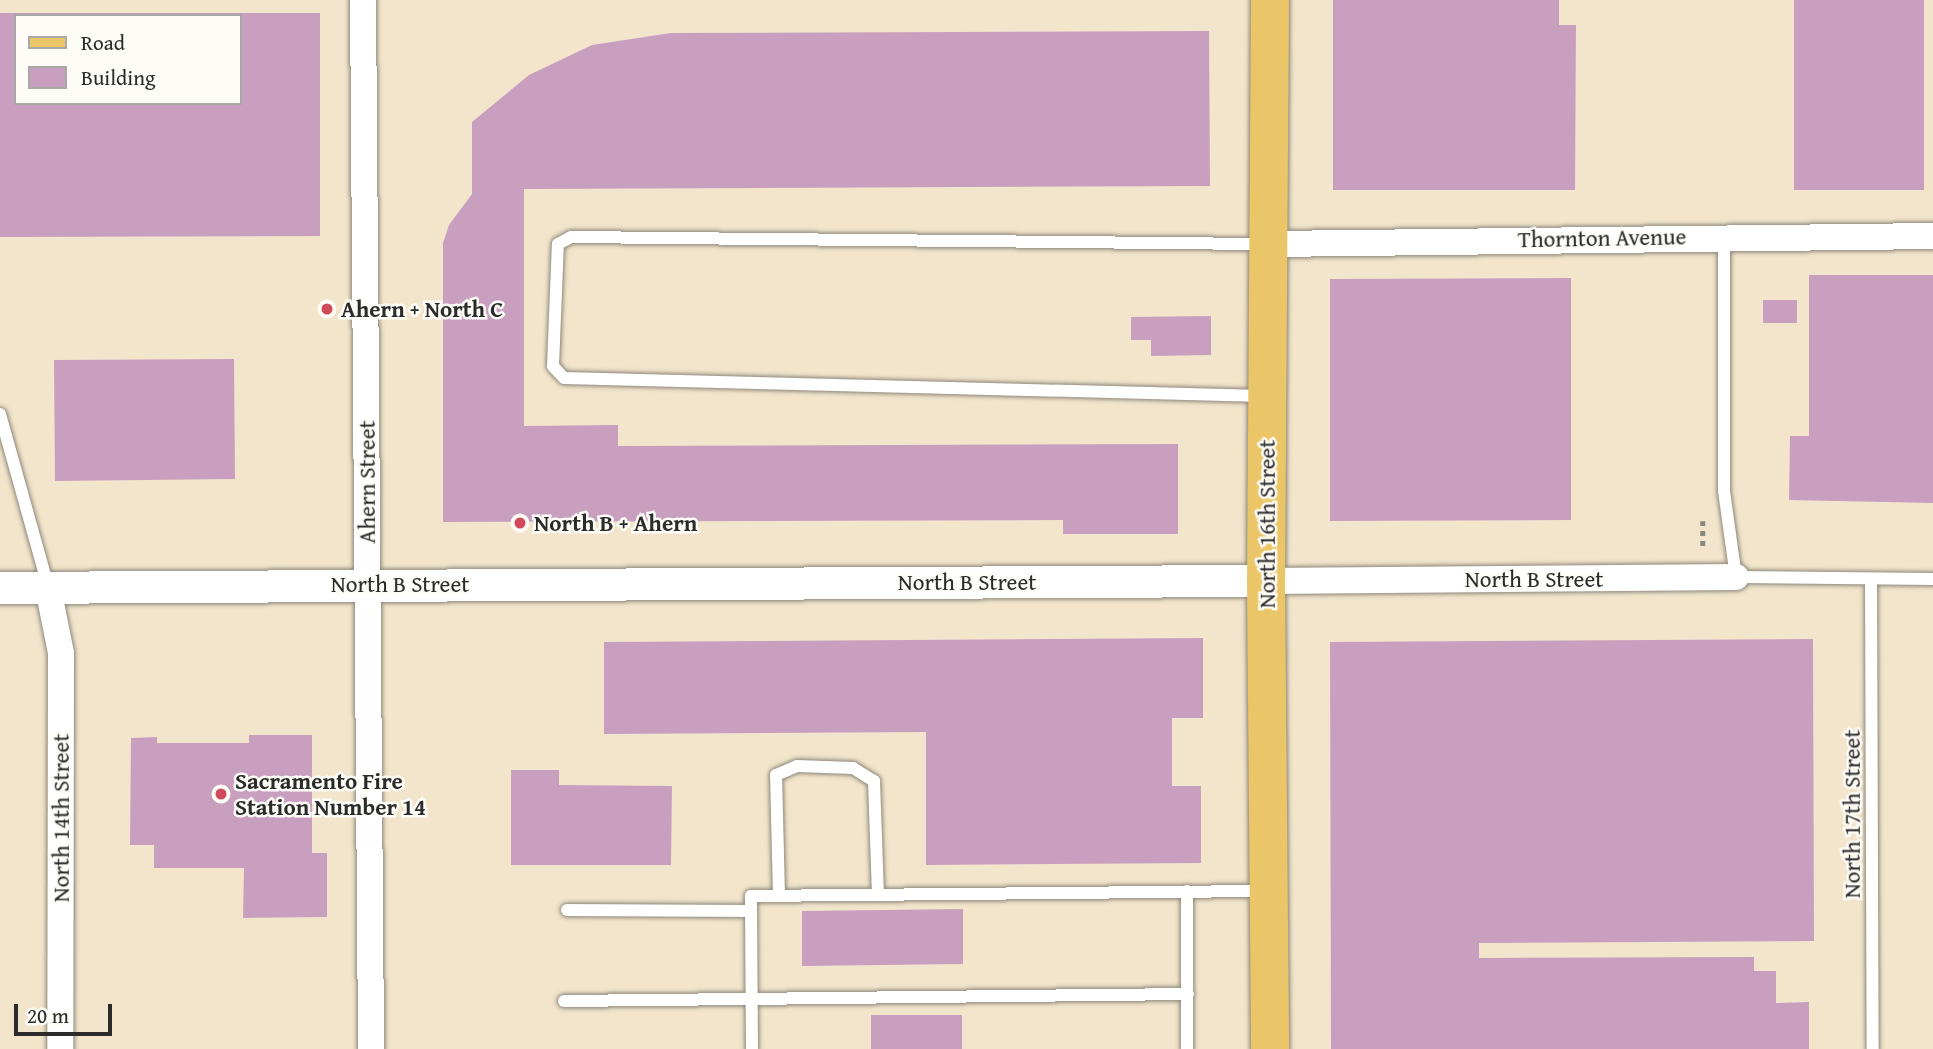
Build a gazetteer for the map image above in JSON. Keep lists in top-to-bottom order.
{
  "streets": {
    "main road": ["North 16th Street"],
    "street": [
      "Thornton Avenue",
      "Ahern Street",
      "North B Street",
      "North 14th Street"
    ],
    "lane": ["North 17th Street"]
  },
  "crossings": [
    ["Thornton Avenue", "North 16th Street"],
    ["Ahern Street", "North B Street"],
    ["North 16th Street", "North B Street"],
    ["North B Street", "North 17th Street"],
    ["North B Street", "North 14th Street"]
  ],
  "places": ["Ahern + North C", "North B + Ahern", "Sacramento Fire Station Number 14"],
  "legend": ["Road", "Building"],
  "scale_bar": "20 m"
}
